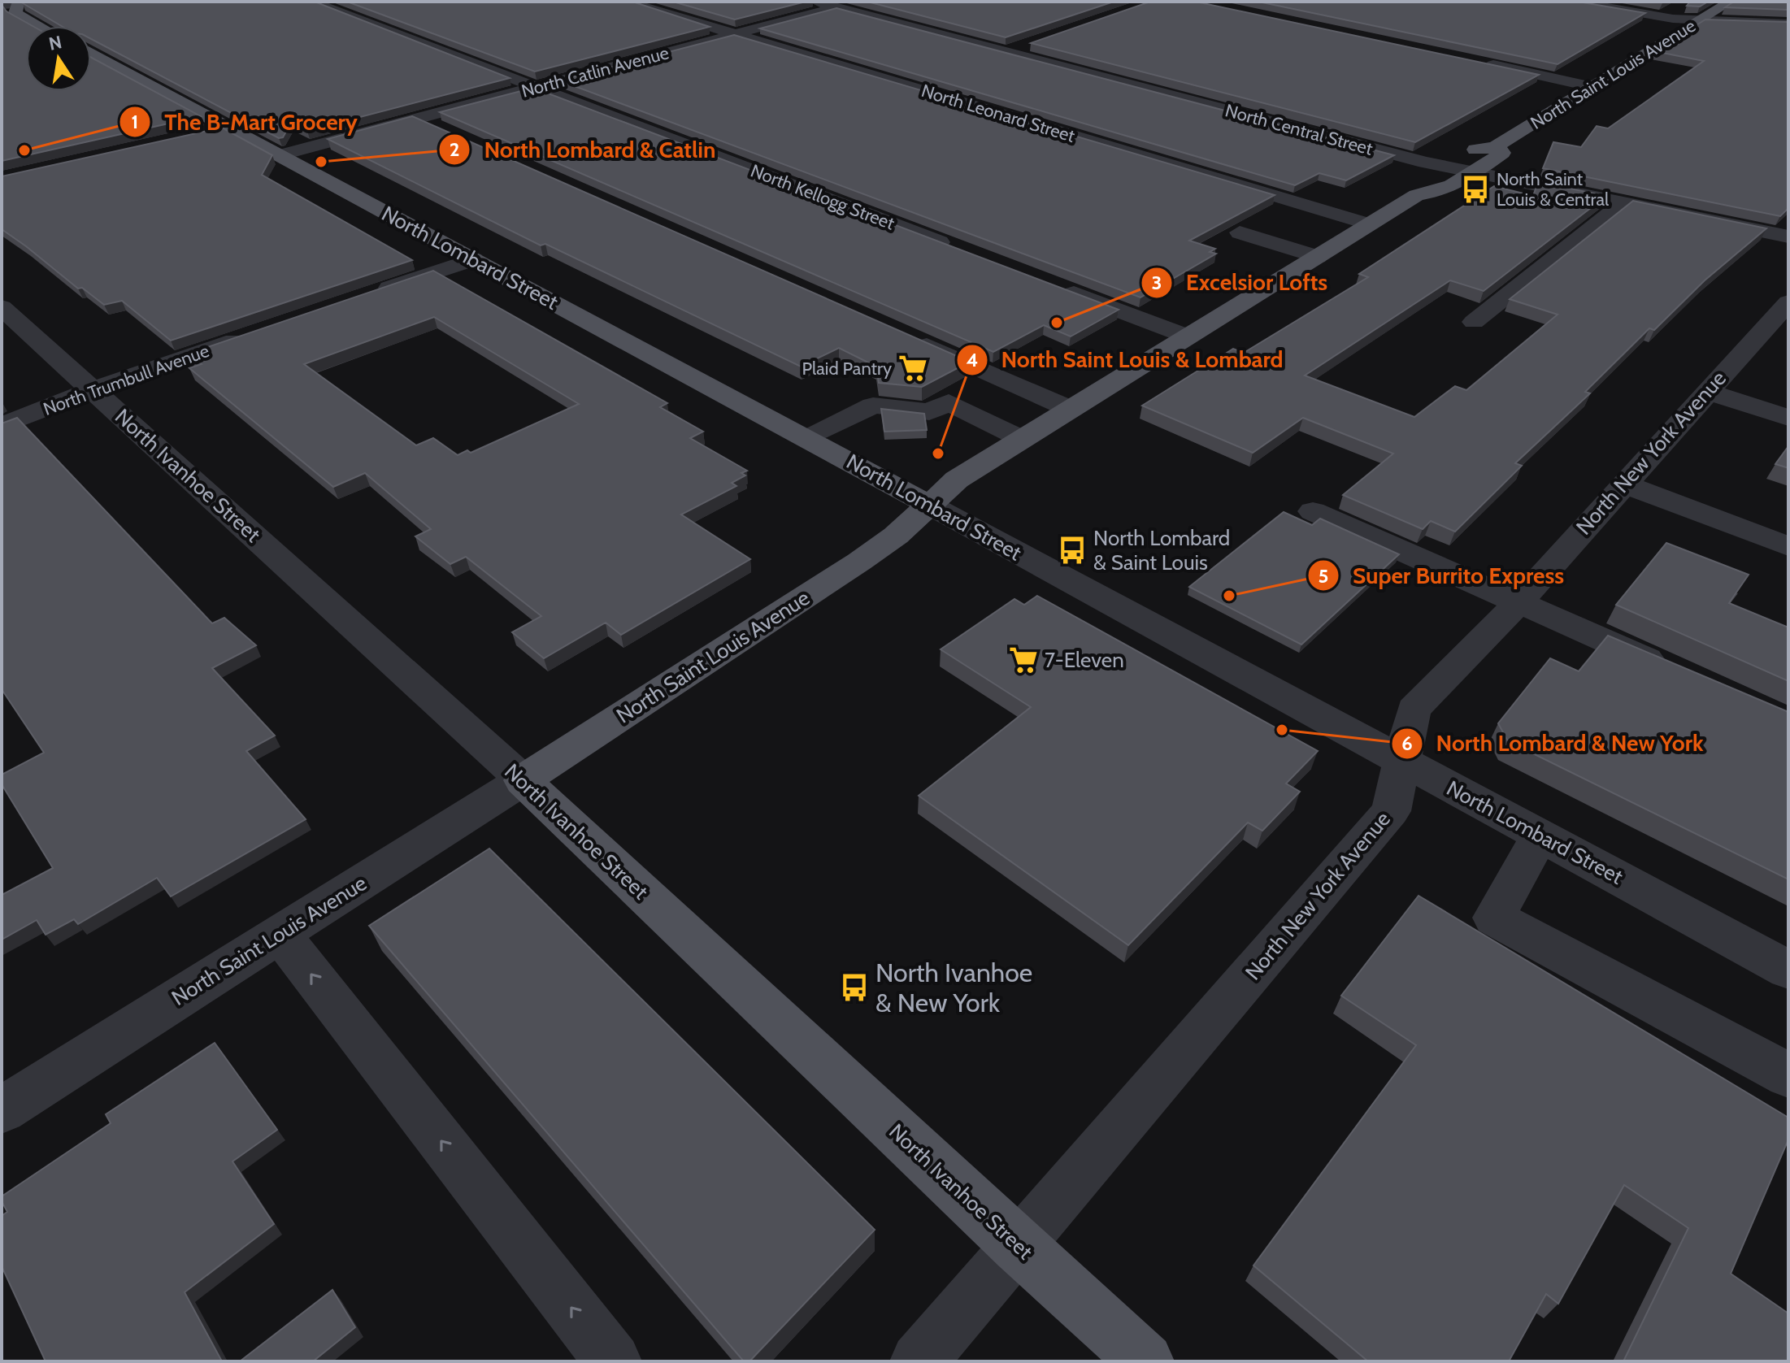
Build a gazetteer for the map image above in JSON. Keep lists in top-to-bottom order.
{
  "streets": {
    "main road": ["North Saint Louis Avenue", "North Lombard Street", "North Ivanhoe Street"],
    "street": [
      "North Catlin Avenue",
      "North Leonard Street",
      "North Central Street",
      "North Kellogg Street",
      "North Trumbull Avenue",
      "North New York Avenue"
    ]
  },
  "crossings": [
    ["North Catlin Avenue", "North Leonard Street"],
    ["North Catlin Avenue", "North Central Street"],
    ["North Catlin Avenue", "North Kellogg Street"],
    ["North Catlin Avenue", "North Lombard Street"],
    ["North Saint Louis Avenue", "North Leonard Street"],
    ["North Saint Louis Avenue", "North Central Street"],
    ["North Saint Louis Avenue", "North Lombard Street"],
    ["North Saint Louis Avenue", "North Ivanhoe Street"],
    ["North Lombard Street", "North New York Avenue"],
    ["North Trumbull Avenue", "North Ivanhoe Street"],
    ["North New York Avenue", "North Ivanhoe Street"]
  ],
  "places": {
    "other": [
      "The B-Mart Grocery",
      "North Lombard & Catlin",
      "Excelsior Lofts",
      "North Saint Louis & Lombard",
      "Super Burrito Express",
      "North Lombard & New York"
    ],
    "bus stop": ["North Saint Louis & Central", "North Lombard & Saint Louis", "North Ivanhoe & New York"],
    "supermarket": ["Plaid Pantry", "7-Eleven"]
  },
  "north": "top"
}
